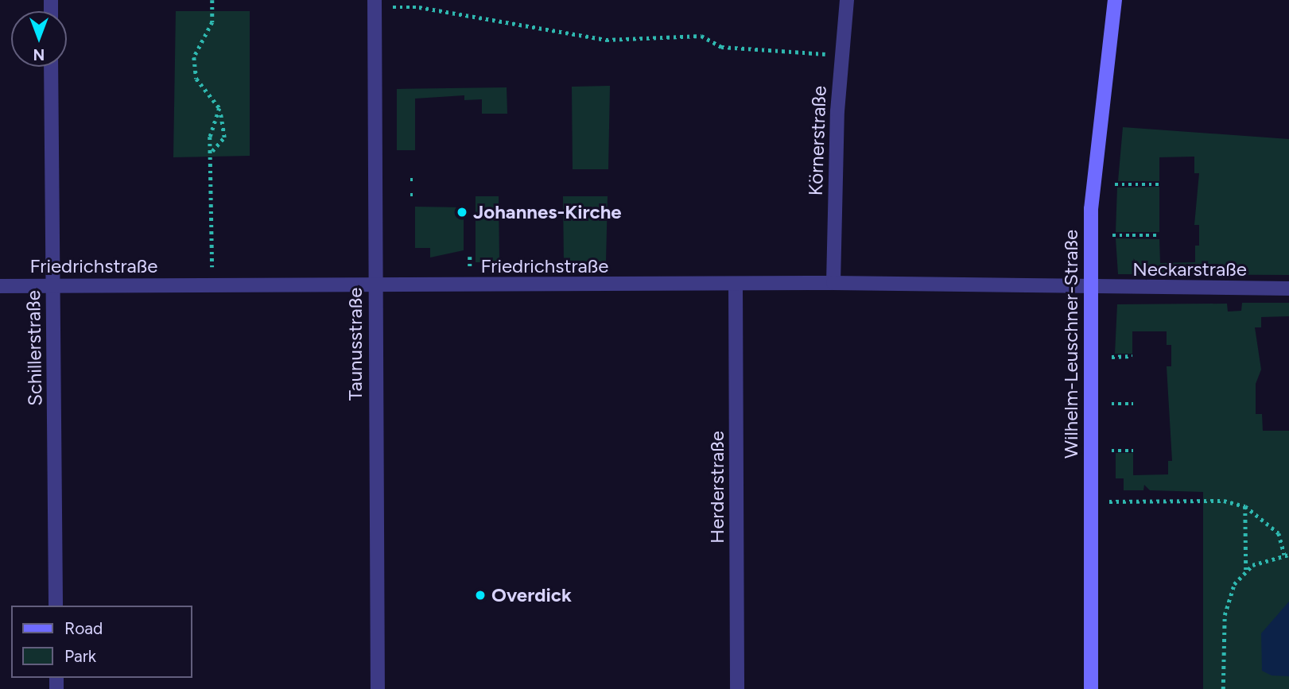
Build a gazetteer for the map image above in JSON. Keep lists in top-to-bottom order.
{
  "streets": {
    "street": [
      "Körnerstraße",
      "Friedrichstraße",
      "Neckarstraße",
      "Taunusstraße",
      "Wilhelm-Leuschner-Straße",
      "Schillerstraße",
      "Herderstraße"
    ]
  },
  "crossings": [
    ["Körnerstraße", "Friedrichstraße"],
    ["Friedrichstraße", "Neckarstraße"],
    ["Friedrichstraße", "Taunusstraße"],
    ["Friedrichstraße", "Wilhelm-Leuschner-Straße"],
    ["Friedrichstraße", "Schillerstraße"],
    ["Friedrichstraße", "Herderstraße"],
    ["Neckarstraße", "Wilhelm-Leuschner-Straße"]
  ],
  "places": ["Johannes-Kirche", "Overdick"],
  "legend": ["Road", "Park"],
  "north": "bottom"
}
